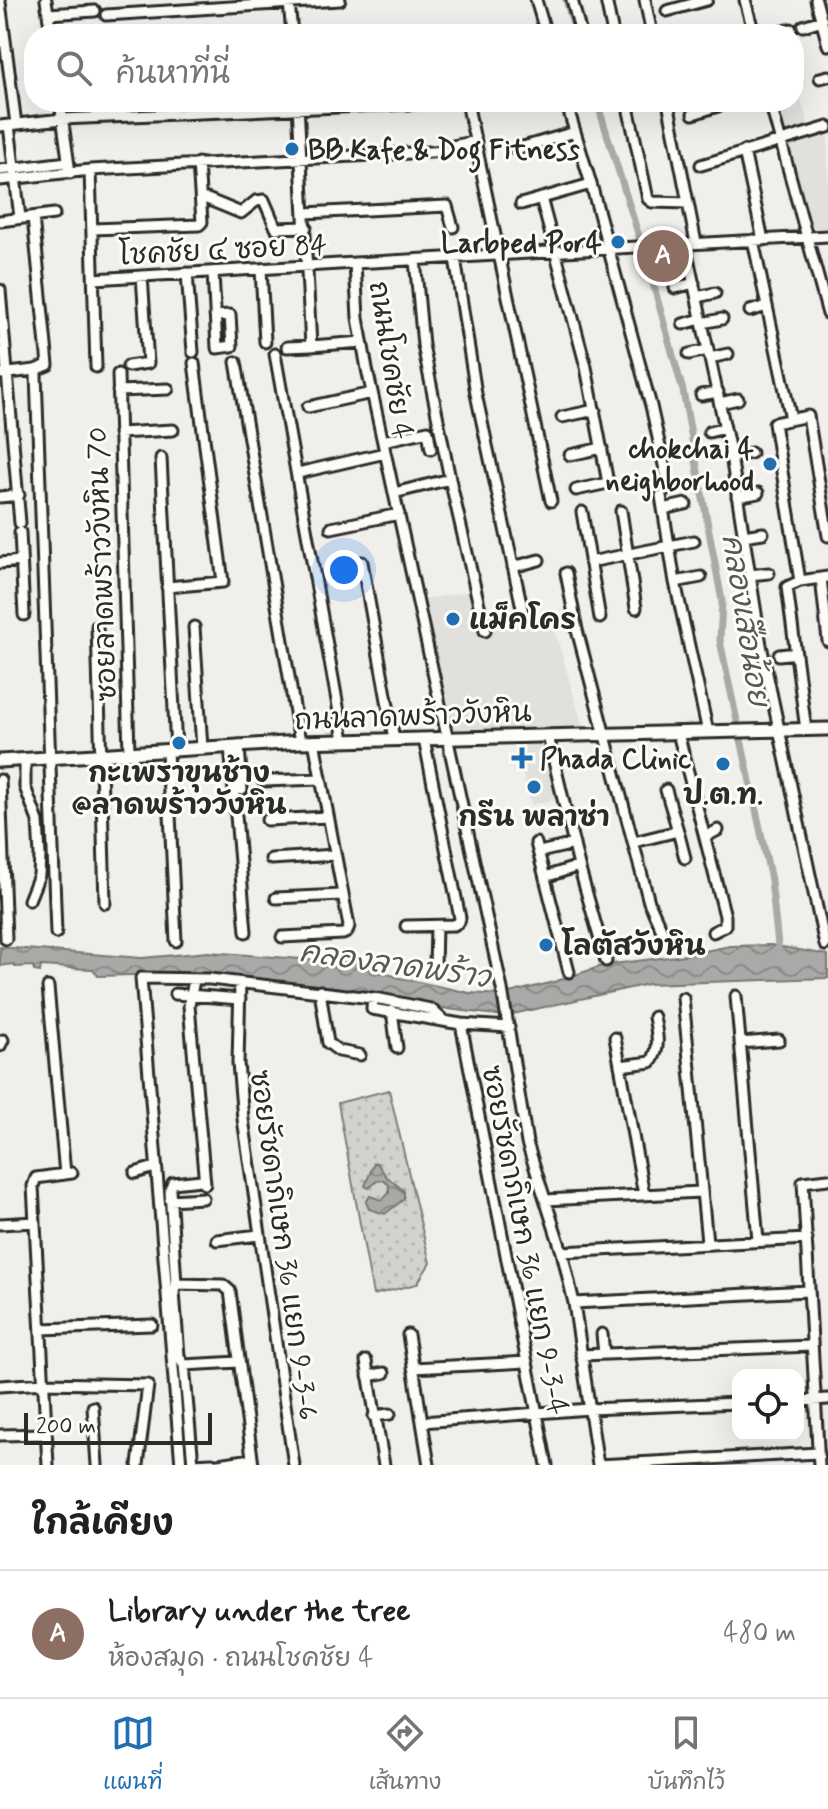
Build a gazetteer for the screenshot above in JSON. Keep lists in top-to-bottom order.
{
  "streets": {
    "main road": ["ถนนลาดพร้าววังหิน"],
    "street": [
      "โชคชัย ๔ ซอย 84",
      "ถนนโชคชัย 4",
      "ซอยลาดพร้าววังหิน 70",
      "ซอยรัชดาภิเษก 36 แยก 9-3-4",
      "ซอยรัชดาภิเษก 36 แยก 9-3-6"
    ]
  },
  "crossings": [
    ["โชคชัย ๔ ซอย 84", "ถนนโชคชัย 4"],
    ["ถนนโชคชัย 4", "ถนนลาดพร้าววังหิน"],
    ["ซอยลาดพร้าววังหิน 70", "ถนนลาดพร้าววังหิน"]
  ],
  "water": ["คลองเสือน้อย", "คลองลาดพร้าว"],
  "places": {
    "other": [
      "BB Kafe & Dog Fitness",
      "Larbped Por4",
      "chokchai 4 neighborhood",
      "แม็คโคร",
      "กะเพราขุนช้าง @ลาดพร้าววังหิน",
      "ป.ต.ท.",
      "กรีน พลาซ่า",
      "โลตัสวังหิน"
    ],
    "health": ["Phada Clinic"]
  },
  "scale_bar": "200 m",
  "page": {
    "search": "ค้นหาที่นี่",
    "pins": "A",
    "scale": "200 m",
    "heading": "ใกล้เคียง",
    "list": [
      {
        "mark": "A",
        "name": "Library under the tree",
        "note": "ห้องสมุด · ถนนโชคชัย 4",
        "value": "480 m"
      }
    ],
    "nav": ["แผนที่", "เส้นทาง", "บันทึกไว้"]
  }
}
